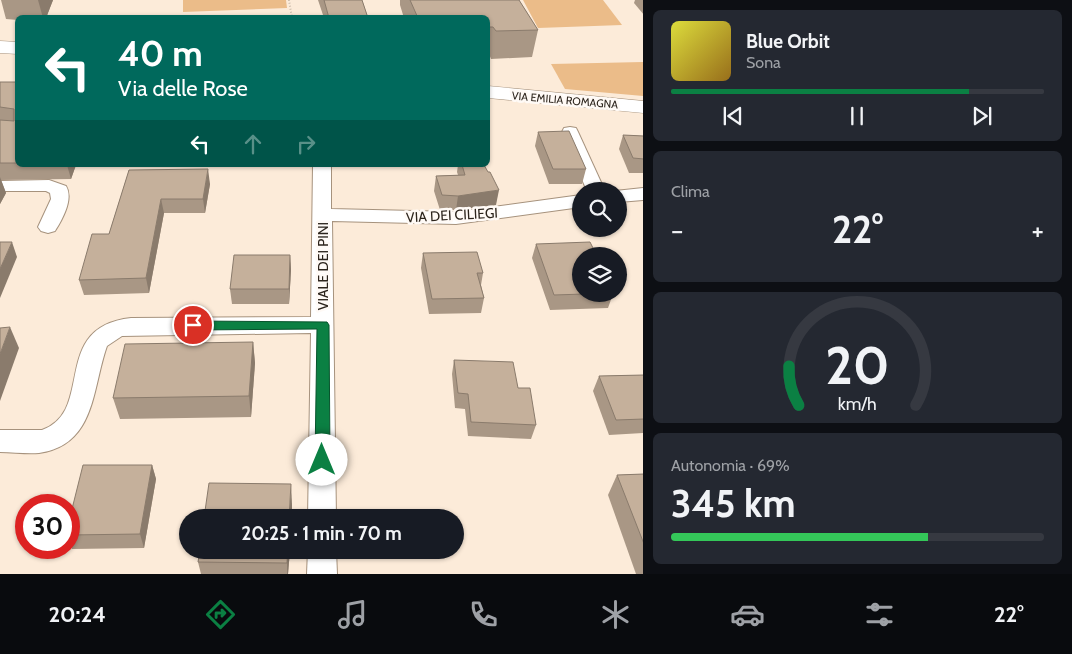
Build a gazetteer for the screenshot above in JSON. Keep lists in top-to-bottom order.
{
  "streets": {
    "main road": ["VIA EMILIA ROMAGNA"],
    "street": ["VIA DEI CILIEGI", "VIALE DEI PINI"]
  },
  "crossings": [
    ["VIA DEI CILIEGI", "VIALE DEI PINI"]
  ],
  "page": {
    "turn": ["40 m", "Via delle Rose"],
    "song": ["Blue Orbit", "Sona"],
    "tile": [
      "Clima",
      ["Autonomia · 69%", "345 km"]
    ],
    "heat": ["−", "22°", "+"],
    "limit": "30",
    "trip": "20:25 · 1 min · 70 m",
    "tabs": ["20:24", "22°"],
    "gauge": ["20", "km/h"]
  }
}
